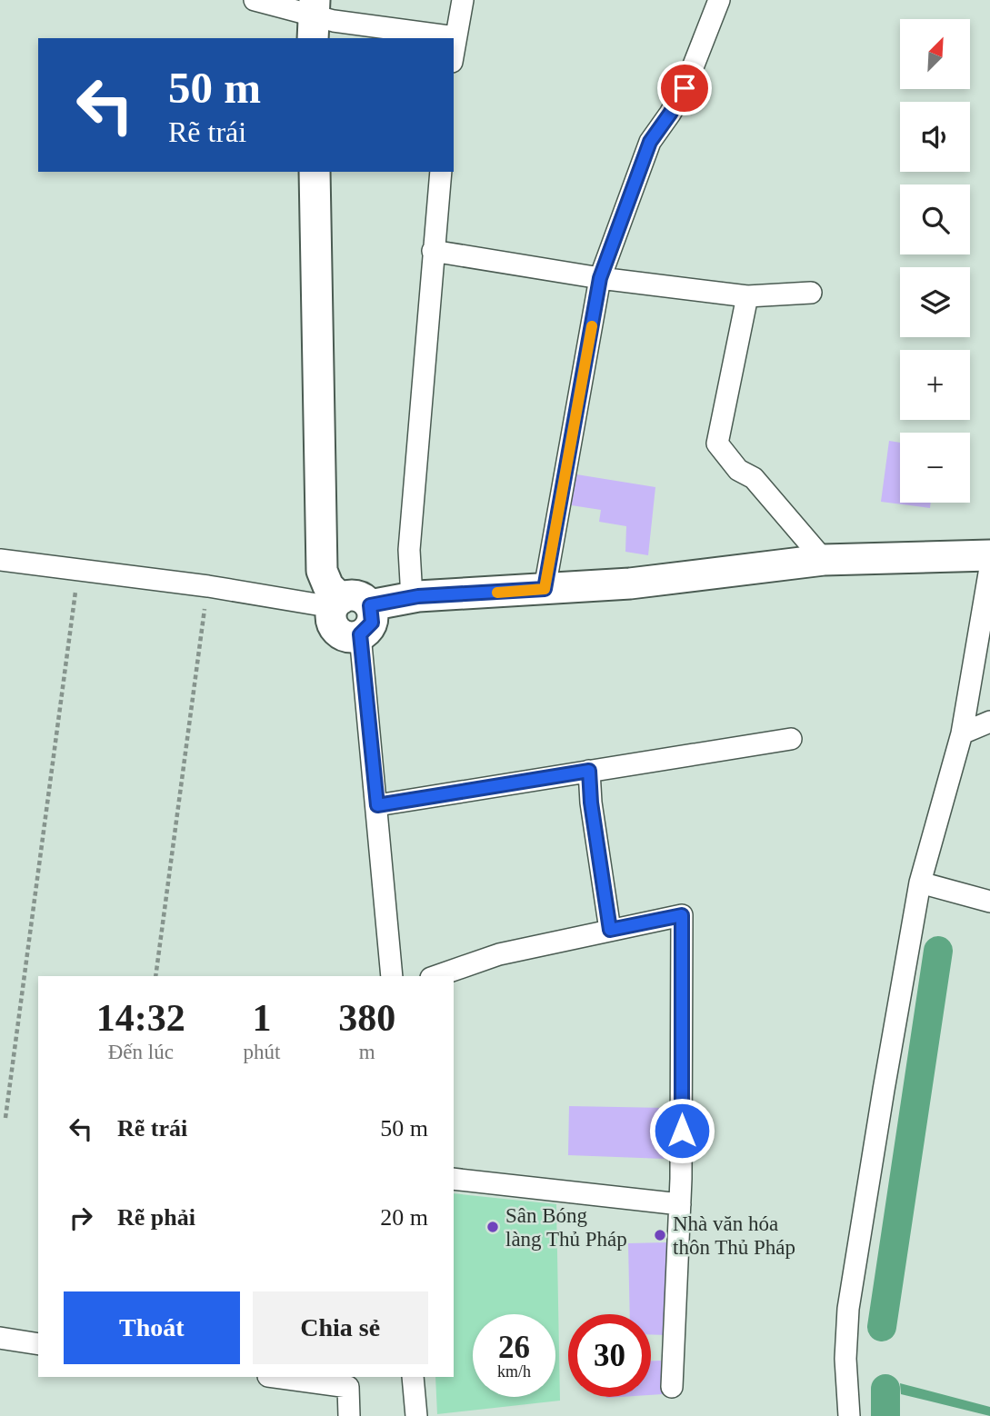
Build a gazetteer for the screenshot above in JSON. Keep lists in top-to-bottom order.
{
  "places": ["Sân Bóng làng Thủ Pháp", "Nhà văn hóa thôn Thủ Pháp"],
  "north": "top right",
  "page": {
    "map_buttons": ["+", "−"],
    "turn": ["50 m", "Rẽ trái"],
    "eta": [
      "14:32",
      "Đến lúc",
      "1",
      "phút",
      "380",
      "m"
    ],
    "list": [
      {
        "name": "Rẽ trái",
        "value": "50 m"
      },
      {
        "name": "Rẽ phải",
        "value": "20 m"
      }
    ],
    "buttons": ["Thoát", "Chia sẻ"],
    "speed": "26 km/h",
    "limit": "30"
  }
}
